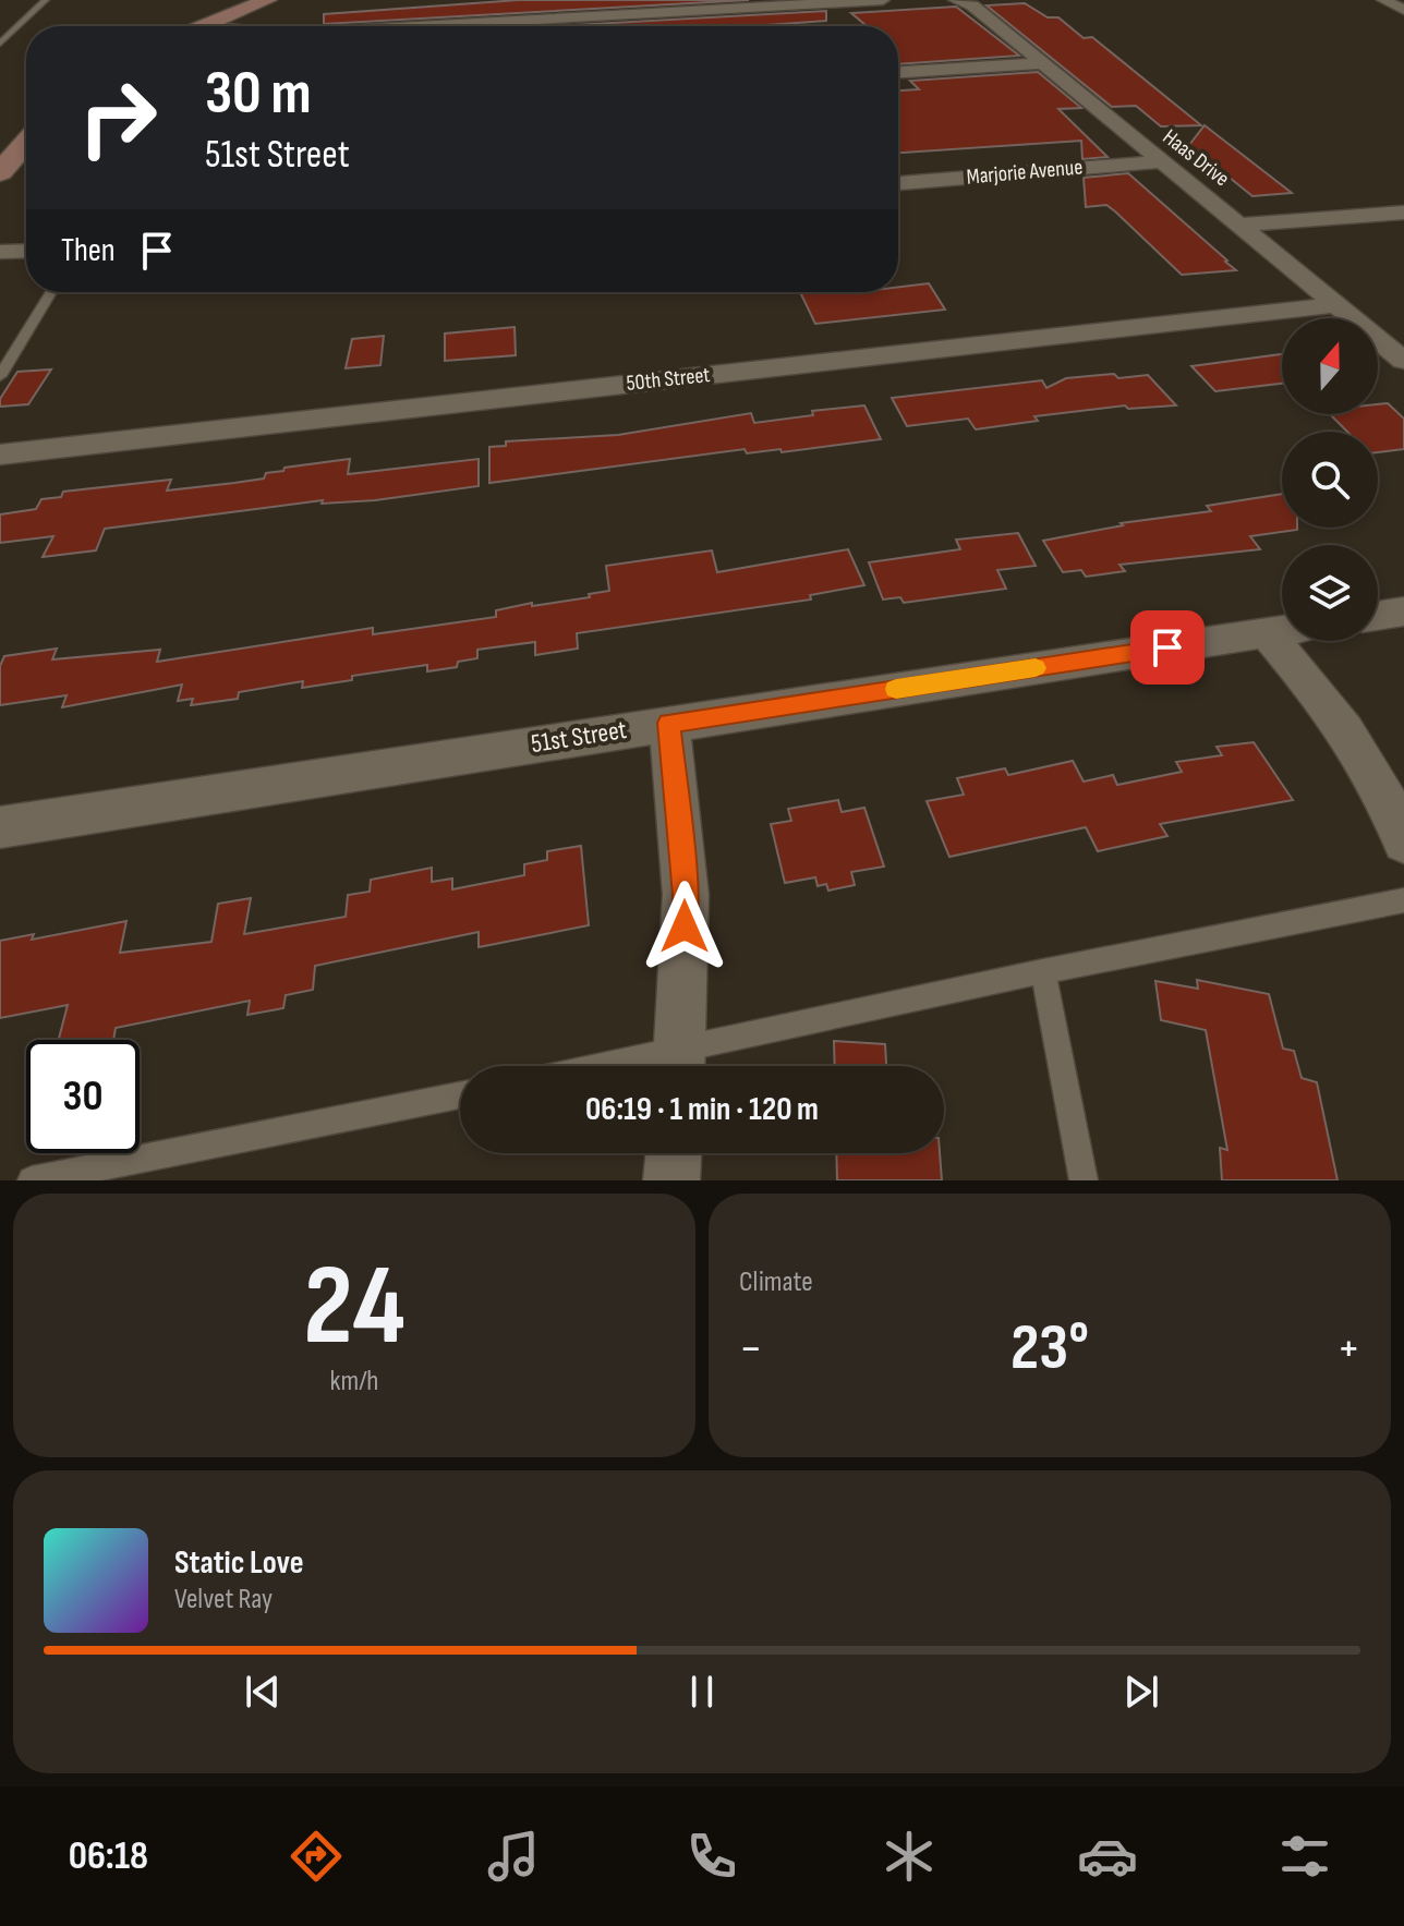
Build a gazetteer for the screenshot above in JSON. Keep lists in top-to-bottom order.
{
  "streets": {
    "street": [
      "Haas Drive",
      "Marjorie Avenue",
      "50th Street",
      "51st Street"
    ]
  },
  "crossings": [
    ["Haas Drive", "Marjorie Avenue"],
    ["Haas Drive", "50th Street"]
  ],
  "north": "top",
  "page": {
    "turn": ["30 m", "51st Street"],
    "then": "Then",
    "limit": "30",
    "trip": "06:19 · 1 min · 120 m",
    "tile": [
      ["24", "km/h"],
      "Climate"
    ],
    "heat": ["−", "23°", "+"],
    "song": ["Static Love", "Velvet Ray"],
    "tabs": "06:18"
  }
}
